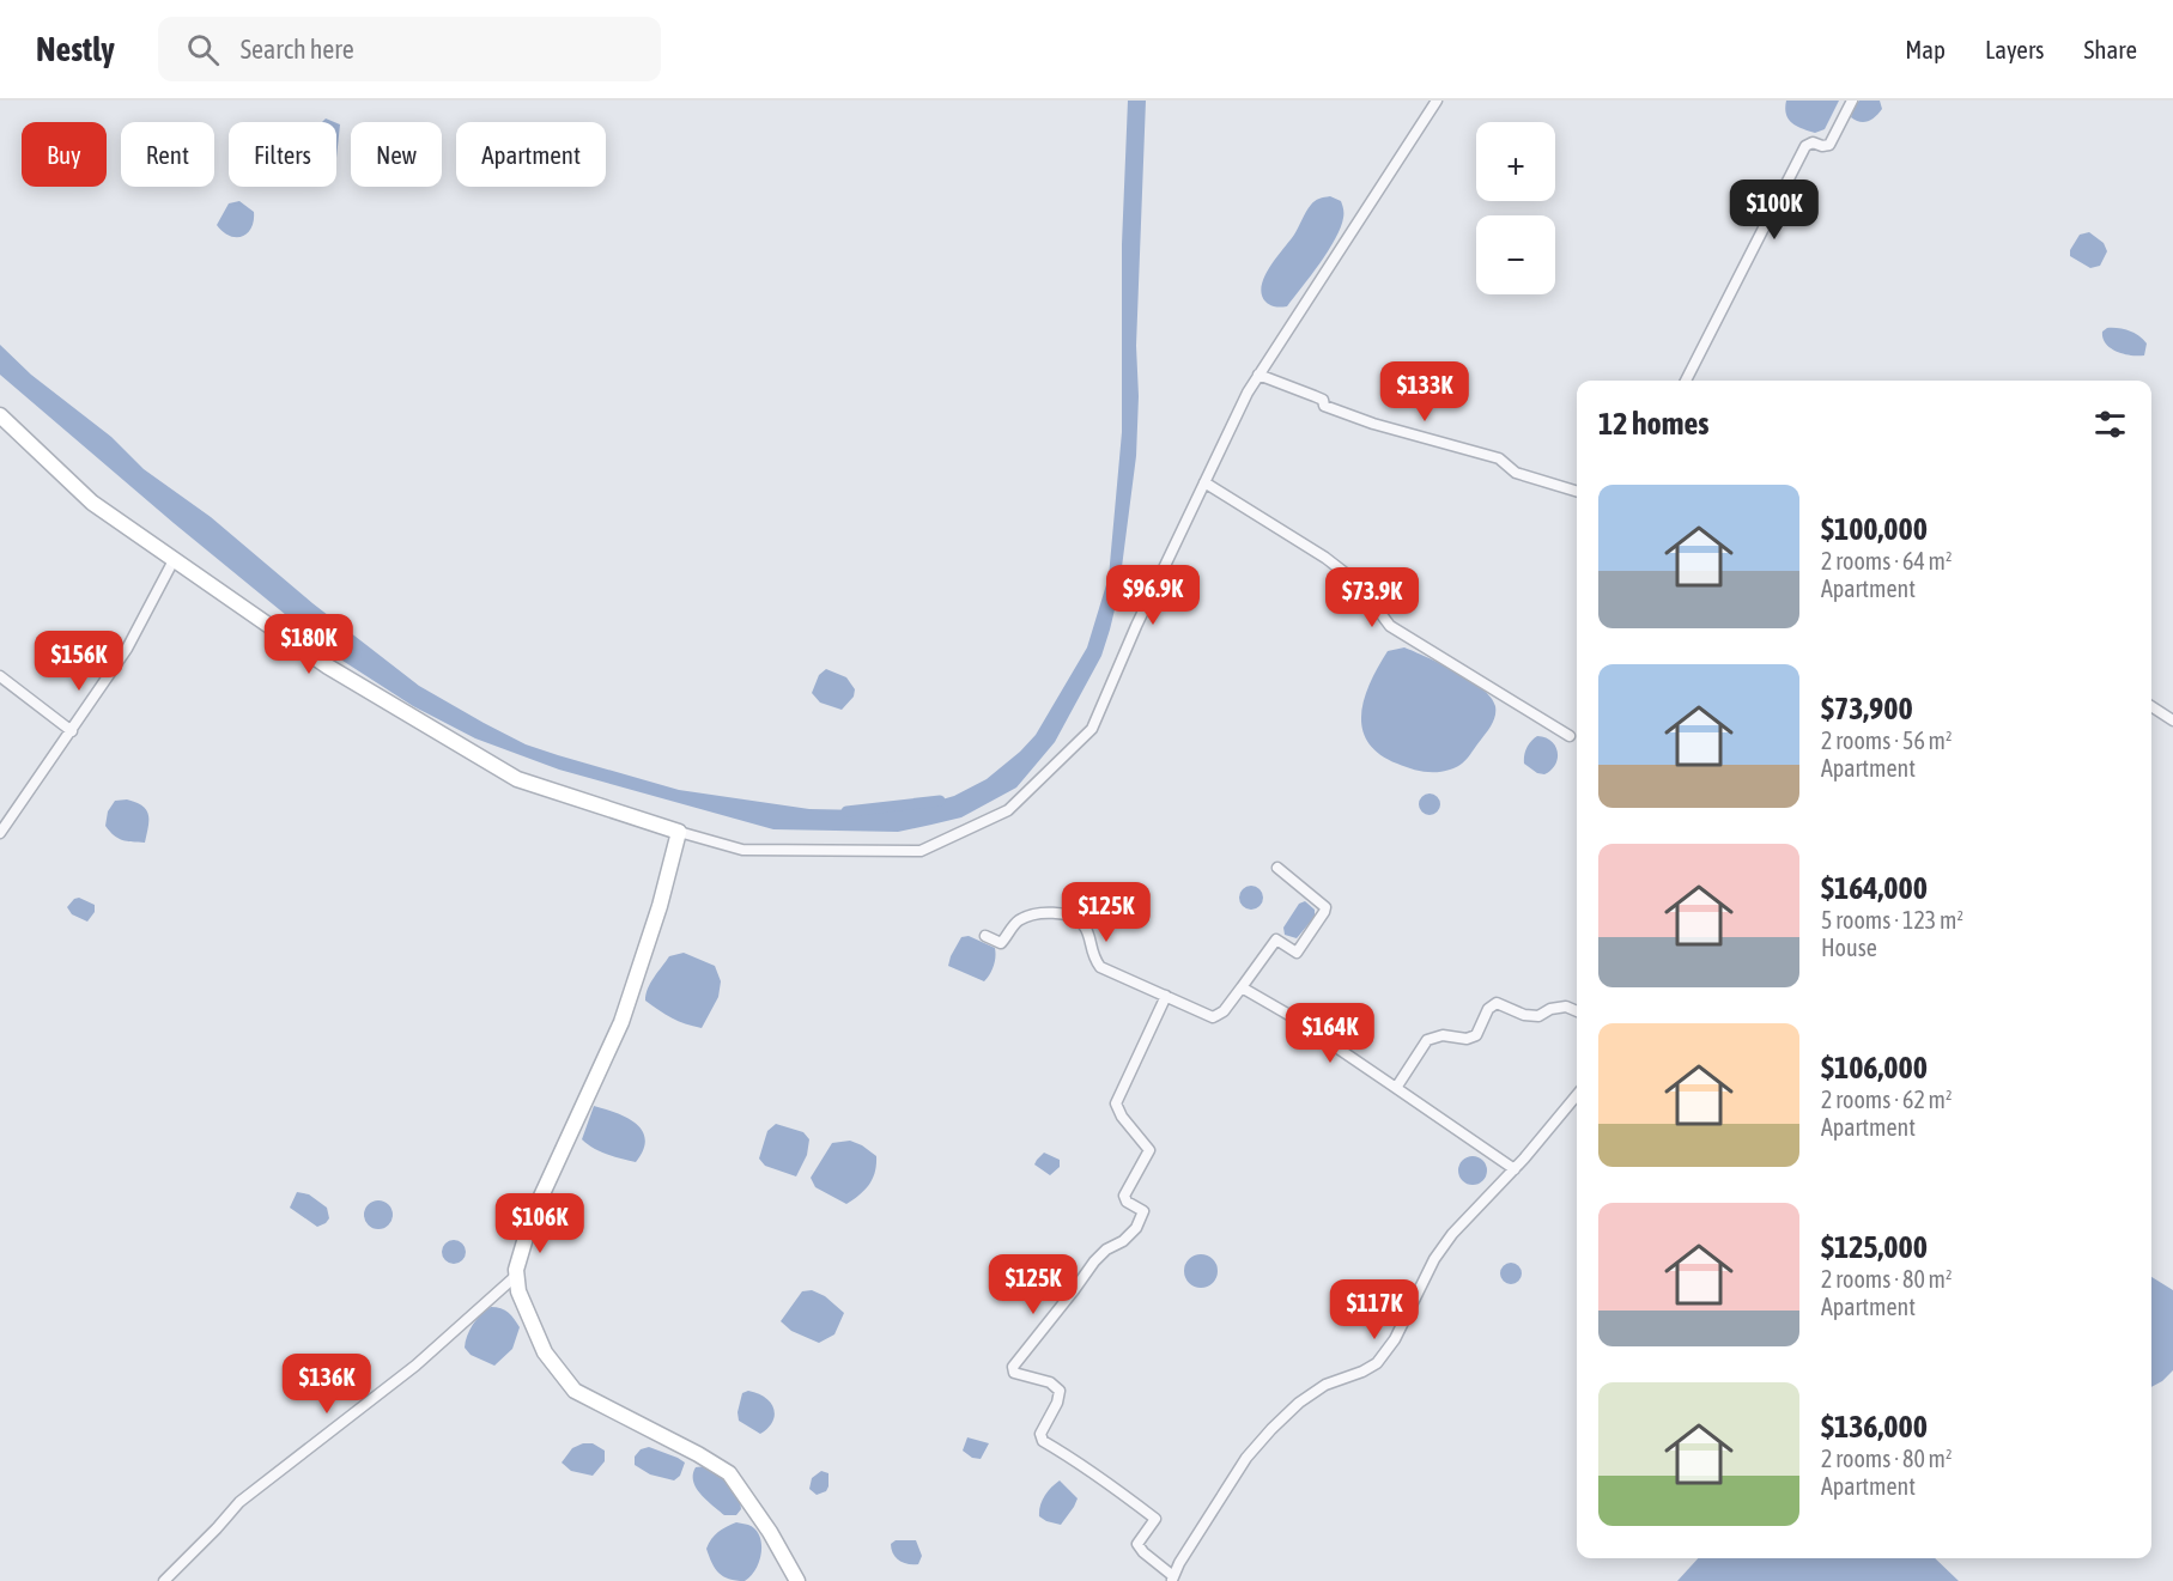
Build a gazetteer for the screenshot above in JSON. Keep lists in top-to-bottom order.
{
  "page": {
    "header": "Nestly",
    "search": "Search here",
    "nav": ["Map", "Layers", "Share"],
    "map_buttons": ["+", "−"],
    "chip": [
      "Buy",
      "Rent",
      "Filters",
      "New",
      "Apartment"
    ],
    "price": [
      "$100K",
      "$133K",
      "$96.9K",
      "$73.9K",
      "$180K",
      "$156K",
      "$125K",
      "$164K",
      "$106K",
      "$125K",
      "$117K",
      "$136K"
    ],
    "heading": "12 homes",
    "list": [
      {
        "name": "$100,000",
        "note": "2 rooms · 64 m² · Apartment"
      },
      {
        "name": "$73,900",
        "note": "2 rooms · 56 m² · Apartment"
      },
      {
        "name": "$164,000",
        "note": "5 rooms · 123 m² · House"
      },
      {
        "name": "$106,000",
        "note": "2 rooms · 62 m² · Apartment"
      },
      {
        "name": "$125,000",
        "note": "2 rooms · 80 m² · Apartment"
      },
      {
        "name": "$136,000",
        "note": "2 rooms · 80 m² · Apartment"
      }
    ]
  }
}
